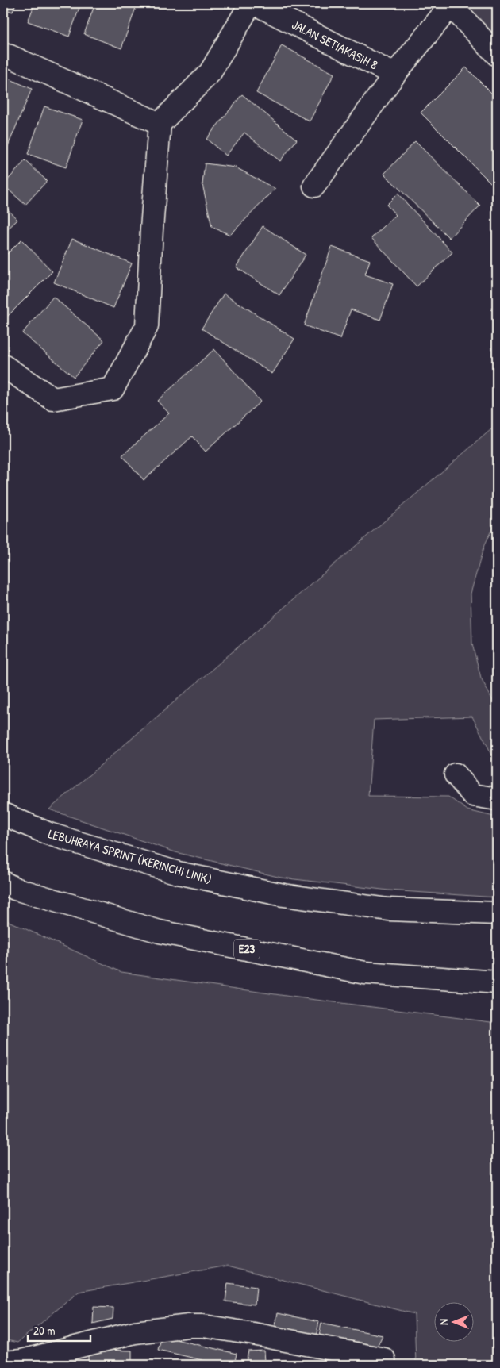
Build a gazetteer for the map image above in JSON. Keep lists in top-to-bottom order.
{
  "streets": {
    "main road": ["JALAN SETIAKASIH 8", "LEBUHRAYA SPRINT (KERINCHI LINK)", "E23"]
  },
  "scale_bar": "20 m",
  "north": "left"
}
